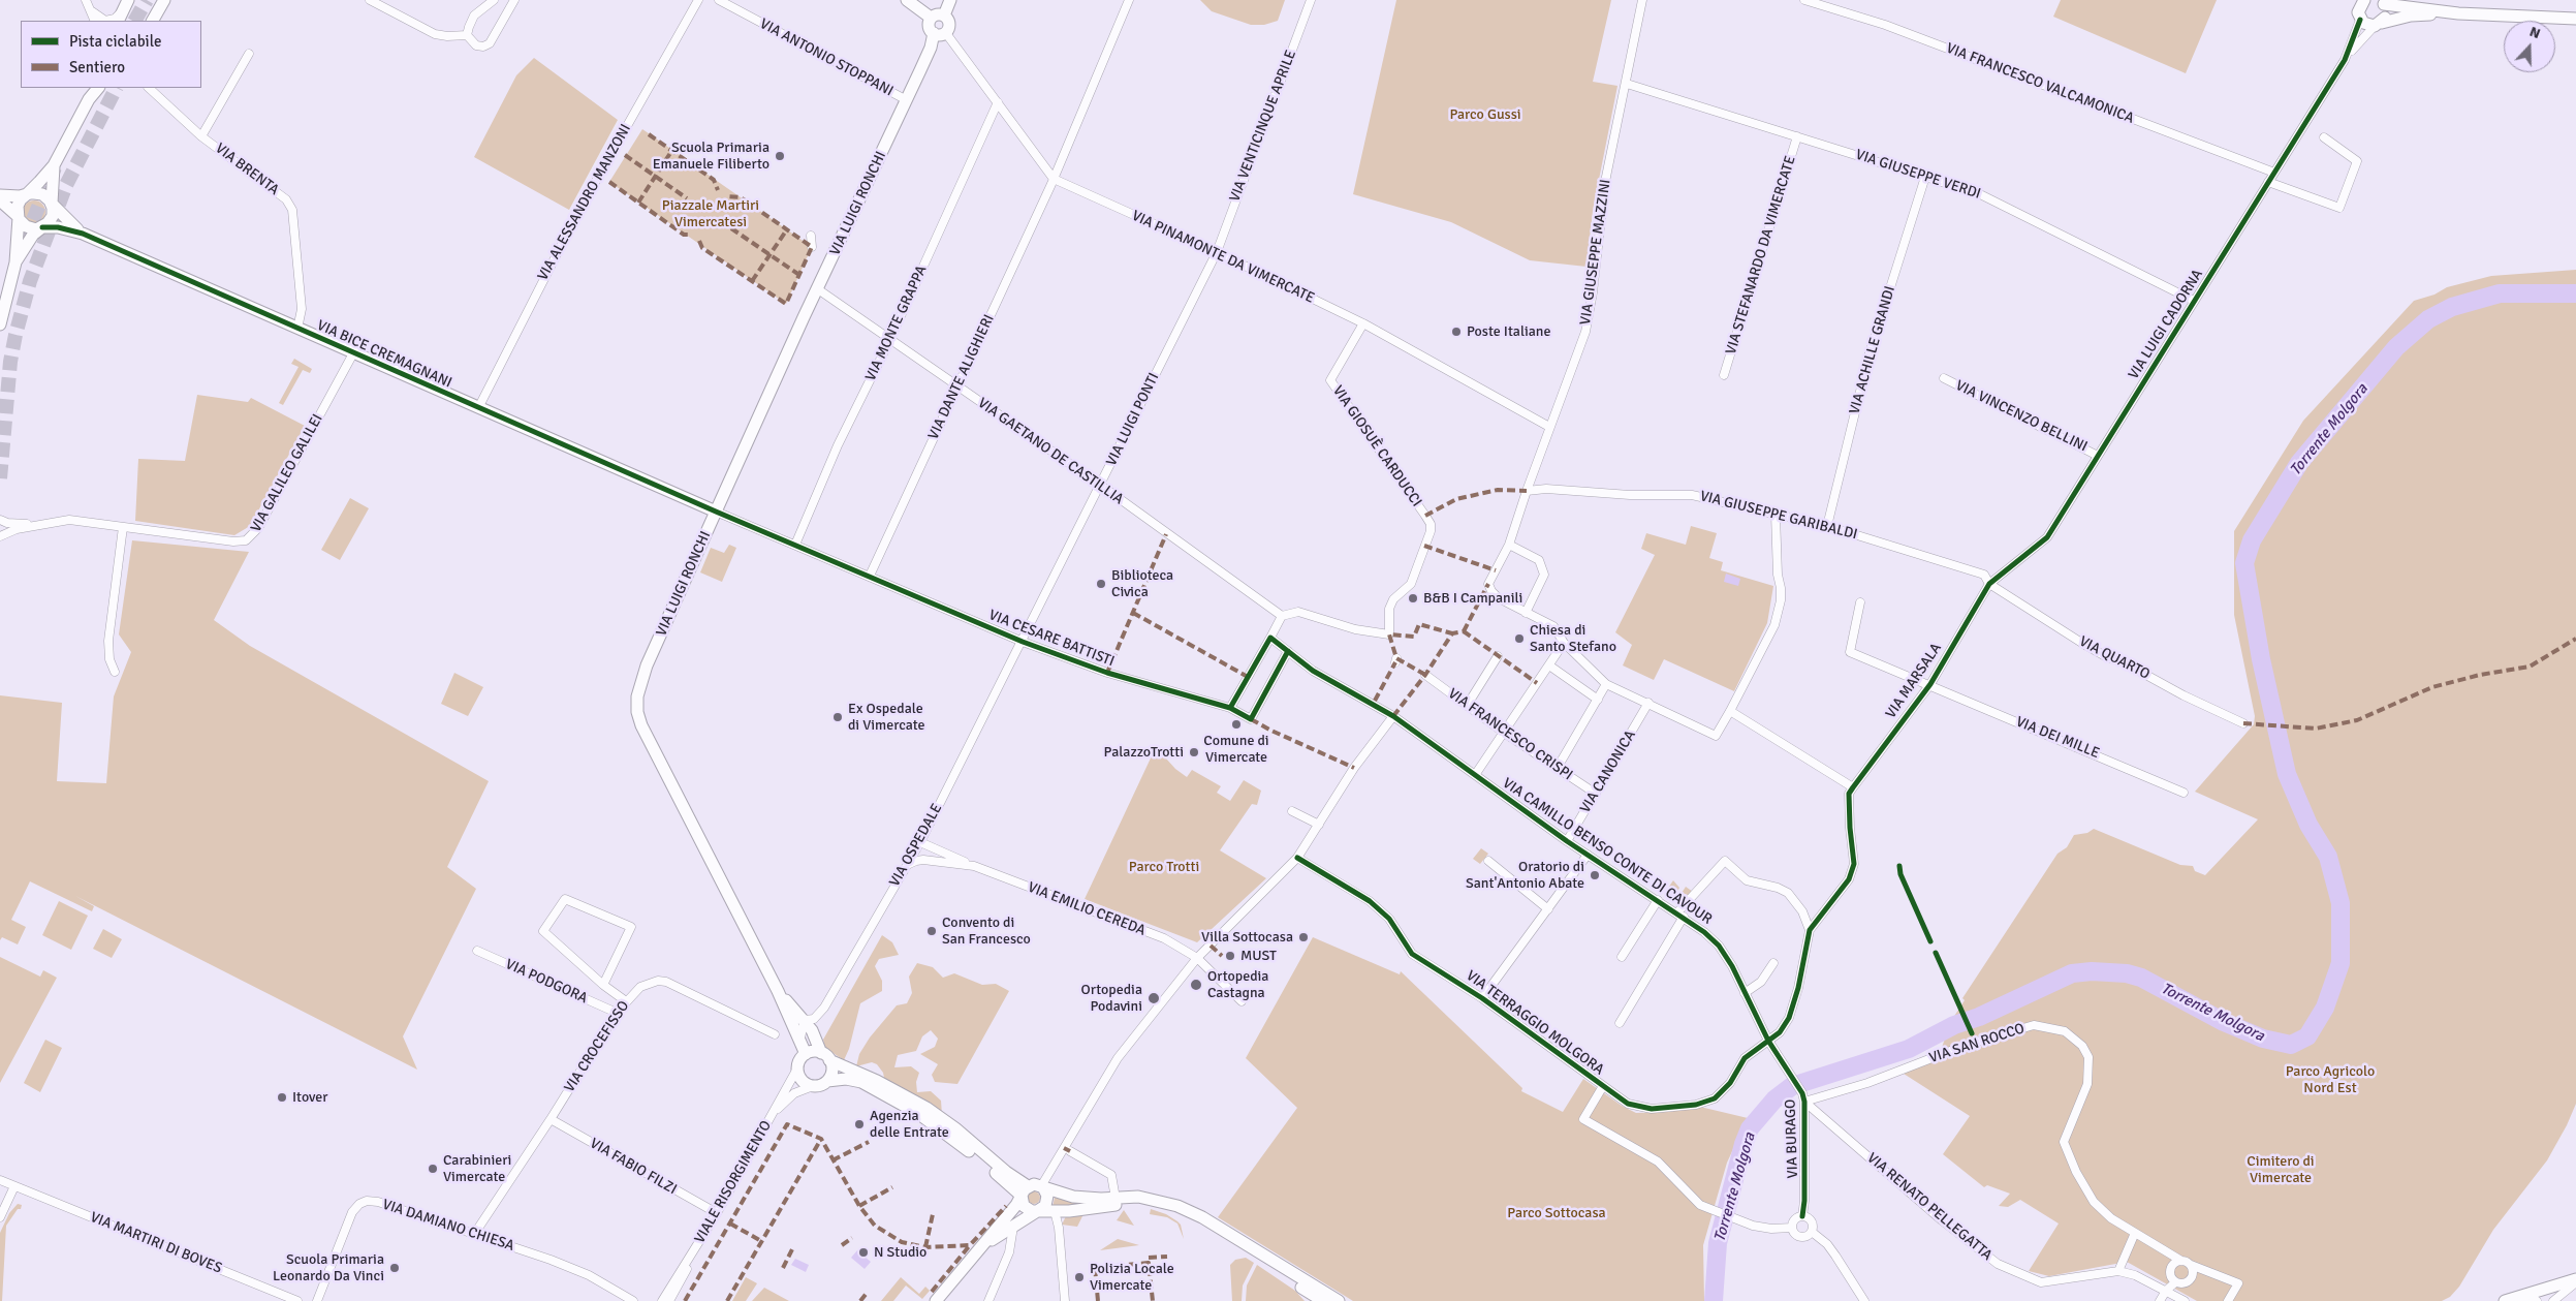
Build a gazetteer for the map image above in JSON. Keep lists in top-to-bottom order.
{
  "streets": {
    "street": [
      "VIA ANTONIO STOPPANI",
      "VIA FRANCESCO VALCAMONICA",
      "VIA VENTICINQUE APRILE",
      "VIA BRENTA",
      "VIA GIUSEPPE VERDI",
      "VIA ALESSANDRO MANZONI",
      "VIA LUIGI RONCHI",
      "VIA GIUSEPPE MAZZINI",
      "VIA STEFANARDO DA VIMERCATE",
      "VIA PINAMONTE DA VIMERCATE",
      "VIA MONTE GRAPPA",
      "VIA LUIGI CADORNA",
      "VIA ACHILLE GRANDI",
      "VIA BICE CREMAGNANI",
      "VIA DANTE ALIGHIERI",
      "VIA VINCENZO BELLINI",
      "VIA LUIGI PONTI",
      "VIA GIOSUÈ CARDUCCI",
      "VIA GAETANO DE CASTILLIA",
      "VIA GALILEO GALILEI",
      "VIA GIUSEPPE GARIBALDI",
      "VIA CESARE BATTISTI",
      "VIA QUARTO",
      "VIA MARSALA",
      "VIA FRANCESCO CRISPI",
      "VIA DEI MILLE",
      "VIA CANONICA",
      "VIA OSPEDALE",
      "VIA CAMILLO BENSO CONTE DI CAVOUR",
      "VIA EMILIO CEREDA",
      "VIA PODGORA",
      "VIA TERRAGGIO MOLGORA",
      "VIA SAN ROCCO",
      "VIA CROCEFISSO",
      "VIA BURAGO",
      "VIA FABIO FILZI",
      "VIALE RISORGIMENTO",
      "VIA RENATO PELLEGATTA",
      "VIA DAMIANO CHIESA",
      "VIA MARTIRI DI BOVES"
    ]
  },
  "crossings": [
    ["VIA ANTONIO STOPPANI", "VIA LUIGI RONCHI"],
    ["VIA FRANCESCO VALCAMONICA", "VIA LUIGI CADORNA"],
    ["VIA VENTICINQUE APRILE", "VIA PINAMONTE DA VIMERCATE"],
    ["VIA VENTICINQUE APRILE", "VIA LUIGI PONTI"],
    ["VIA BRENTA", "VIA BICE CREMAGNANI"],
    ["VIA GIUSEPPE VERDI", "VIA GIUSEPPE MAZZINI"],
    ["VIA GIUSEPPE VERDI", "VIA STEFANARDO DA VIMERCATE"],
    ["VIA GIUSEPPE VERDI", "VIA LUIGI CADORNA"],
    ["VIA GIUSEPPE VERDI", "VIA ACHILLE GRANDI"],
    ["VIA ALESSANDRO MANZONI", "VIA BICE CREMAGNANI"],
    ["VIA LUIGI RONCHI", "VIA PINAMONTE DA VIMERCATE"],
    ["VIA LUIGI RONCHI", "VIA BICE CREMAGNANI"],
    ["VIA LUIGI RONCHI", "VIA GAETANO DE CASTILLIA"],
    ["VIA LUIGI RONCHI", "VIA CESARE BATTISTI"],
    ["VIA LUIGI RONCHI", "VIA OSPEDALE"],
    ["VIA LUIGI RONCHI", "VIALE RISORGIMENTO"],
    ["VIA GIUSEPPE MAZZINI", "VIA PINAMONTE DA VIMERCATE"],
    ["VIA GIUSEPPE MAZZINI", "VIA GIUSEPPE GARIBALDI"],
    ["VIA PINAMONTE DA VIMERCATE", "VIA MONTE GRAPPA"],
    ["VIA PINAMONTE DA VIMERCATE", "VIA DANTE ALIGHIERI"],
    ["VIA PINAMONTE DA VIMERCATE", "VIA LUIGI PONTI"],
    ["VIA PINAMONTE DA VIMERCATE", "VIA GIOSUÈ CARDUCCI"],
    ["VIA MONTE GRAPPA", "VIA GAETANO DE CASTILLIA"],
    ["VIA MONTE GRAPPA", "VIA CESARE BATTISTI"],
    ["VIA LUIGI CADORNA", "VIA VINCENZO BELLINI"],
    ["VIA LUIGI CADORNA", "VIA GIUSEPPE GARIBALDI"],
    ["VIA LUIGI CADORNA", "VIA QUARTO"],
    ["VIA LUIGI CADORNA", "VIA MARSALA"],
    ["VIA ACHILLE GRANDI", "VIA GIUSEPPE GARIBALDI"],
    ["VIA BICE CREMAGNANI", "VIA GALILEO GALILEI"],
    ["VIA BICE CREMAGNANI", "VIA CESARE BATTISTI"],
    ["VIA DANTE ALIGHIERI", "VIA GAETANO DE CASTILLIA"],
    ["VIA DANTE ALIGHIERI", "VIA CESARE BATTISTI"],
    ["VIA LUIGI PONTI", "VIA GAETANO DE CASTILLIA"],
    ["VIA LUIGI PONTI", "VIA CESARE BATTISTI"],
    ["VIA LUIGI PONTI", "VIA OSPEDALE"],
    ["VIA GIOSUÈ CARDUCCI", "VIA GAETANO DE CASTILLIA"],
    ["VIA GIUSEPPE GARIBALDI", "VIA QUARTO"],
    ["VIA GIUSEPPE GARIBALDI", "VIA MARSALA"],
    ["VIA CESARE BATTISTI", "VIA OSPEDALE"],
    ["VIA CESARE BATTISTI", "VIA CAMILLO BENSO CONTE DI CAVOUR"],
    ["VIA QUARTO", "VIA MARSALA"],
    ["VIA MARSALA", "VIA DEI MILLE"],
    ["VIA FRANCESCO CRISPI", "VIA CANONICA"],
    ["VIA CANONICA", "VIA CAMILLO BENSO CONTE DI CAVOUR"],
    ["VIA OSPEDALE", "VIA EMILIO CEREDA"],
    ["VIA CAMILLO BENSO CONTE DI CAVOUR", "VIA TERRAGGIO MOLGORA"],
    ["VIA CAMILLO BENSO CONTE DI CAVOUR", "VIA BURAGO"],
    ["VIA PODGORA", "VIA CROCEFISSO"],
    ["VIA TERRAGGIO MOLGORA", "VIA BURAGO"],
    ["VIA SAN ROCCO", "VIA BURAGO"],
    ["VIA SAN ROCCO", "VIA RENATO PELLEGATTA"],
    ["VIA CROCEFISSO", "VIA FABIO FILZI"],
    ["VIA CROCEFISSO", "VIA DAMIANO CHIESA"],
    ["VIA BURAGO", "VIA RENATO PELLEGATTA"],
    ["VIA FABIO FILZI", "VIALE RISORGIMENTO"]
  ],
  "water": ["Torrente Molgora"],
  "parks": [
    "Parco Gussi",
    "Piazzale Martiri Vimercatesi",
    "Parco Trotti",
    "Parco Agricolo Nord Est",
    "Cimitero di Vimercate",
    "Parco Sottocasa"
  ],
  "places": [
    "Scuola Primaria Emanuele Filiberto",
    "Poste Italiane",
    "Biblioteca Civica",
    "B&B I Campanili",
    "Chiesa di Santo Stefano",
    "Ex Ospedale di Vimercate",
    "Comune di Vimercate",
    "PalazzoTrotti",
    "Oratorio di Sant'Antonio Abate",
    "Convento di San Francesco",
    "Villa Sottocasa",
    "MUST",
    "Ortopedia Castagna",
    "Ortopedia Podavini",
    "Itover",
    "Agenzia delle Entrate",
    "Carabinieri Vimercate",
    "N Studio",
    "Scuola Primaria Leonardo Da Vinci",
    "Polizia Locale Vimercate"
  ],
  "legend": ["Pista ciclabile", "Sentiero"],
  "north": "top"
}
